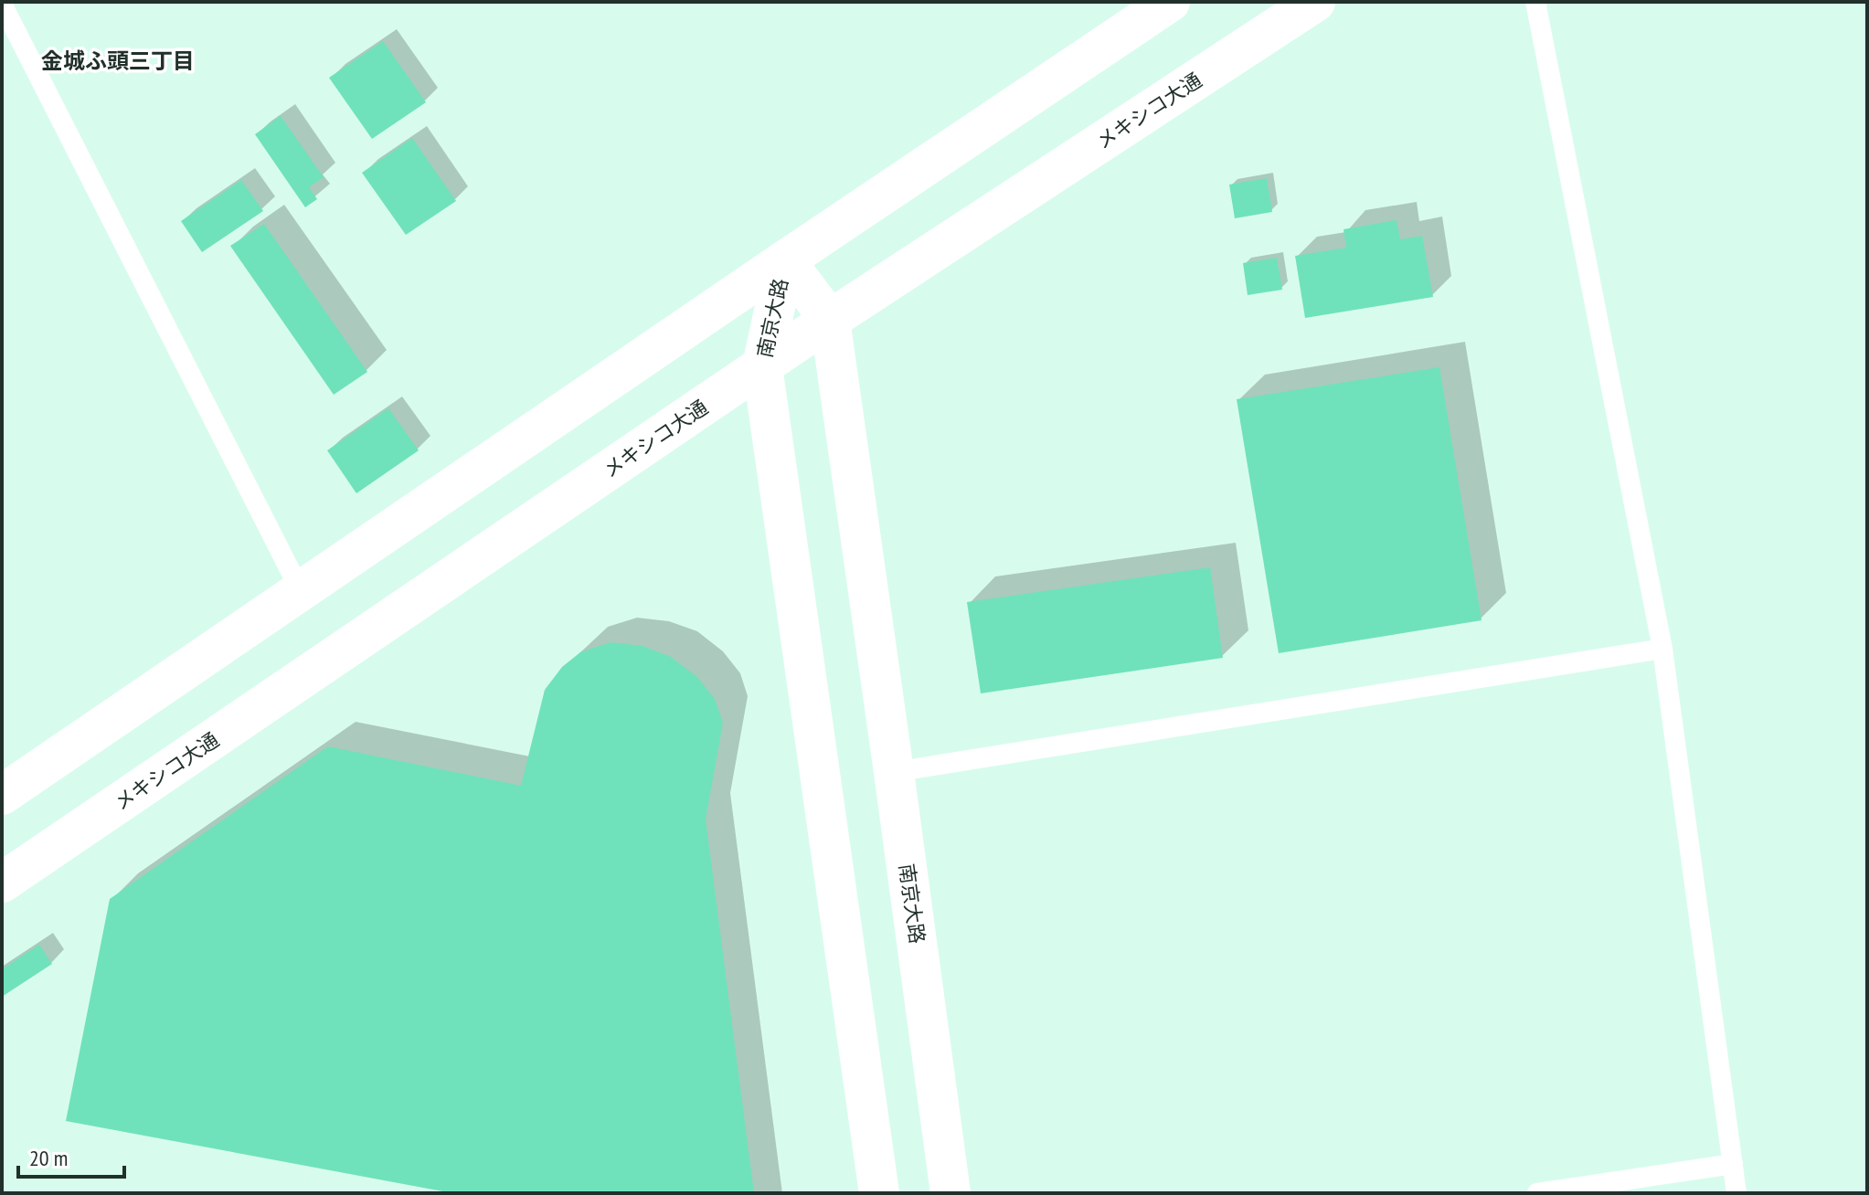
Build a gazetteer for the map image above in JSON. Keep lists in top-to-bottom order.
{
  "streets": {
    "street": ["メキシコ大通", "南京大路"]
  },
  "crossings": [
    ["メキシコ大通", "南京大路"]
  ],
  "districts": ["金城ふ頭三丁目"],
  "scale_bar": "20 m"
}
